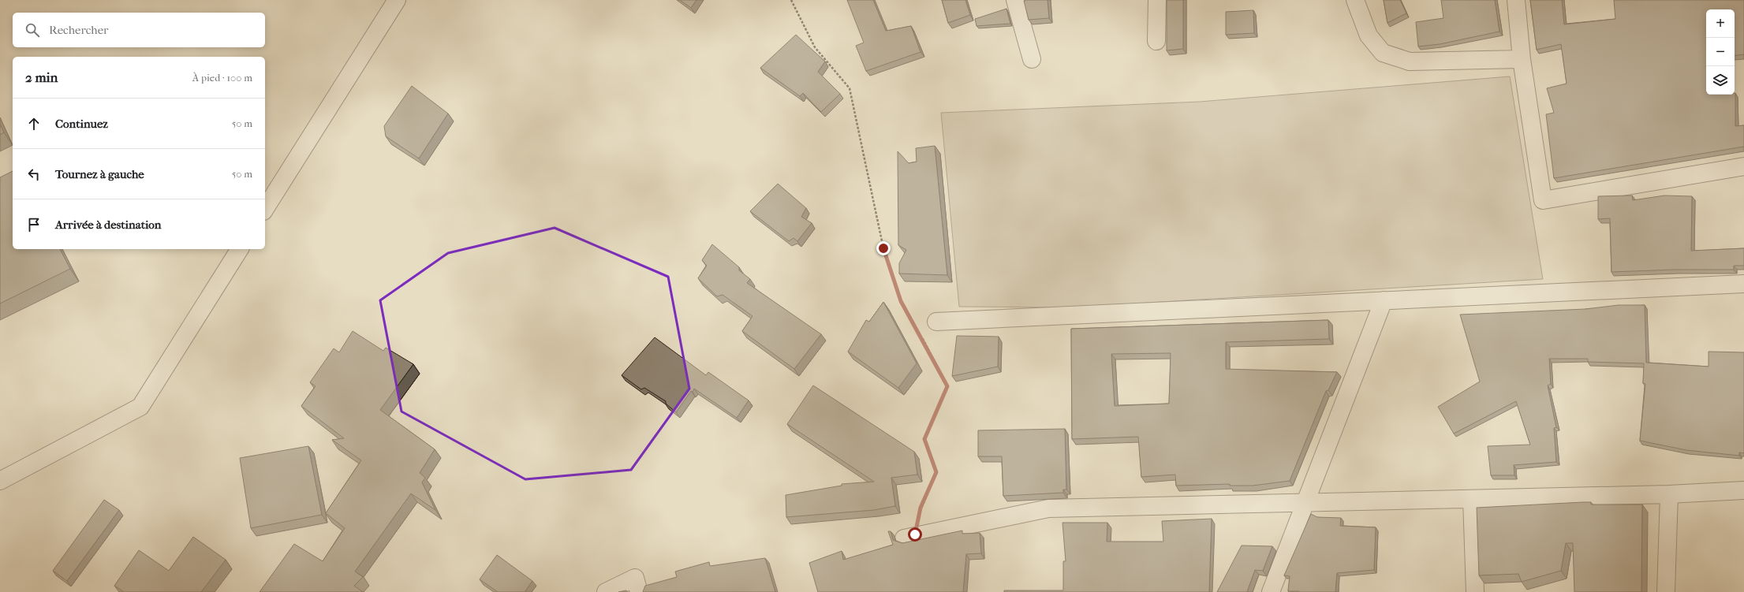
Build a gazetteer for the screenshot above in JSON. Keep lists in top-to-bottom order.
{
  "page": {
    "map_buttons": ["+", "−"],
    "search": "Rechercher",
    "heading": ["2 min", "À pied · 100 m"],
    "list": [
      ["Continuez", "50 m"],
      ["Tournez à gauche", "50 m"],
      "Arrivée à destination"
    ]
  }
}
